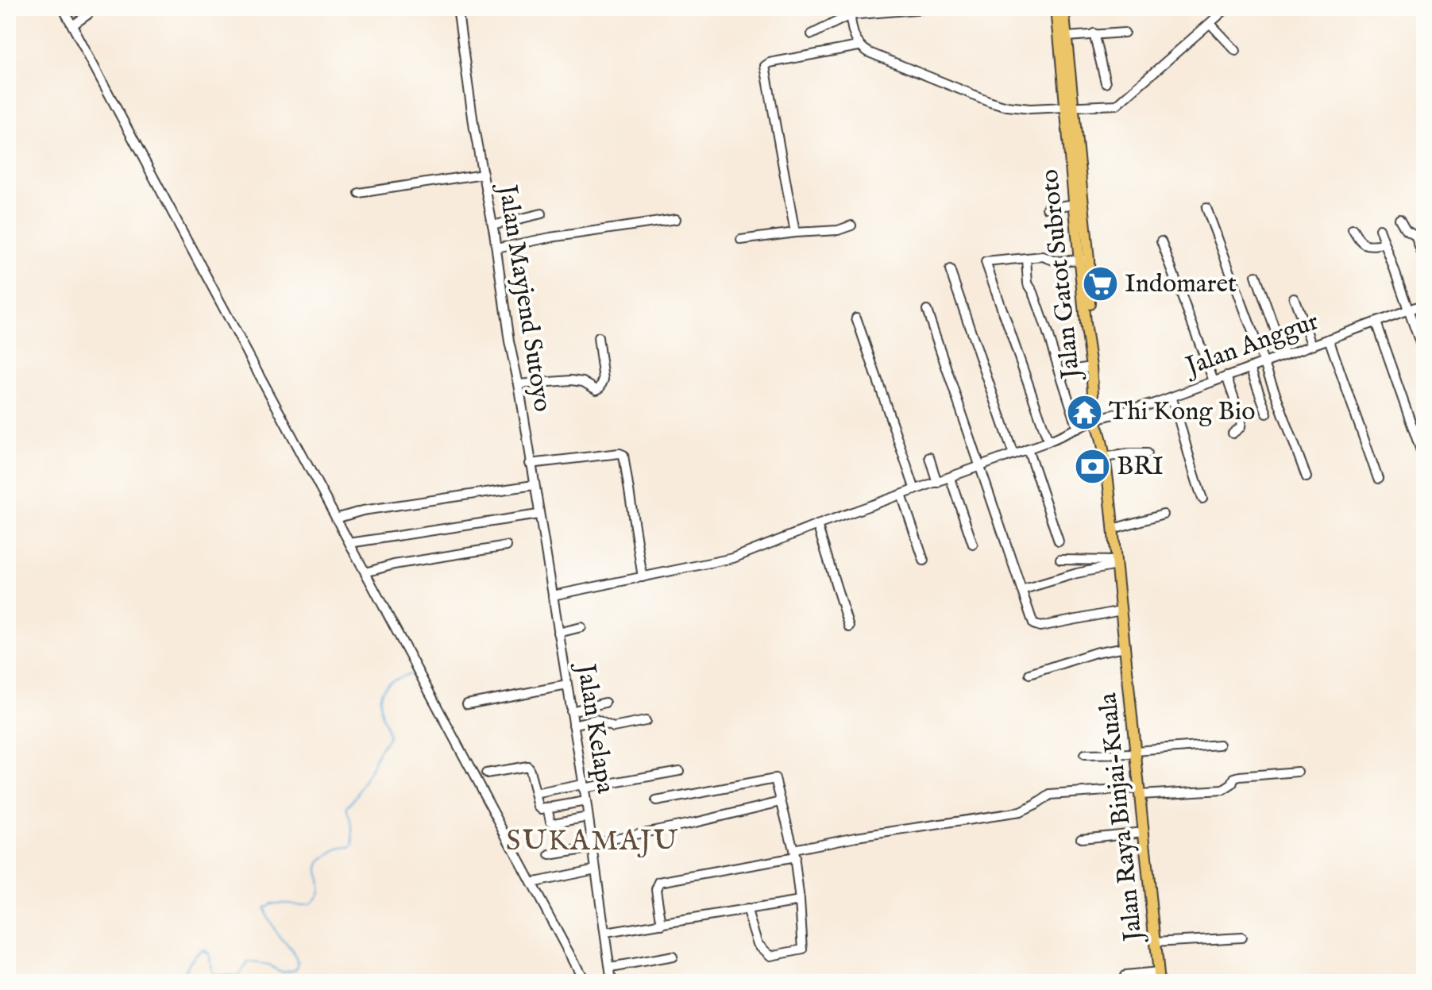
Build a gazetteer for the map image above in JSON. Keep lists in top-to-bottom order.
{
  "streets": {
    "main road": ["Jalan Gatot Subroto", "Jalan Raya Binjai-Kuala"],
    "street": ["Jalan Mayjend Sutoyo", "Jalan Anggur", "Jalan Kelapa"]
  },
  "crossings": [
    ["Jalan Gatot Subroto", "Jalan Anggur"],
    ["Jalan Gatot Subroto", "Jalan Raya Binjai-Kuala"],
    ["Jalan Mayjend Sutoyo", "Jalan Anggur"],
    ["Jalan Mayjend Sutoyo", "Jalan Kelapa"],
    ["Jalan Anggur", "Jalan Kelapa"]
  ],
  "districts": ["SUKAMAJU"],
  "places": {
    "supermarket": ["Indomaret"],
    "temple": ["Thi Kong Bio"],
    "bank": ["BRI"]
  }
}
